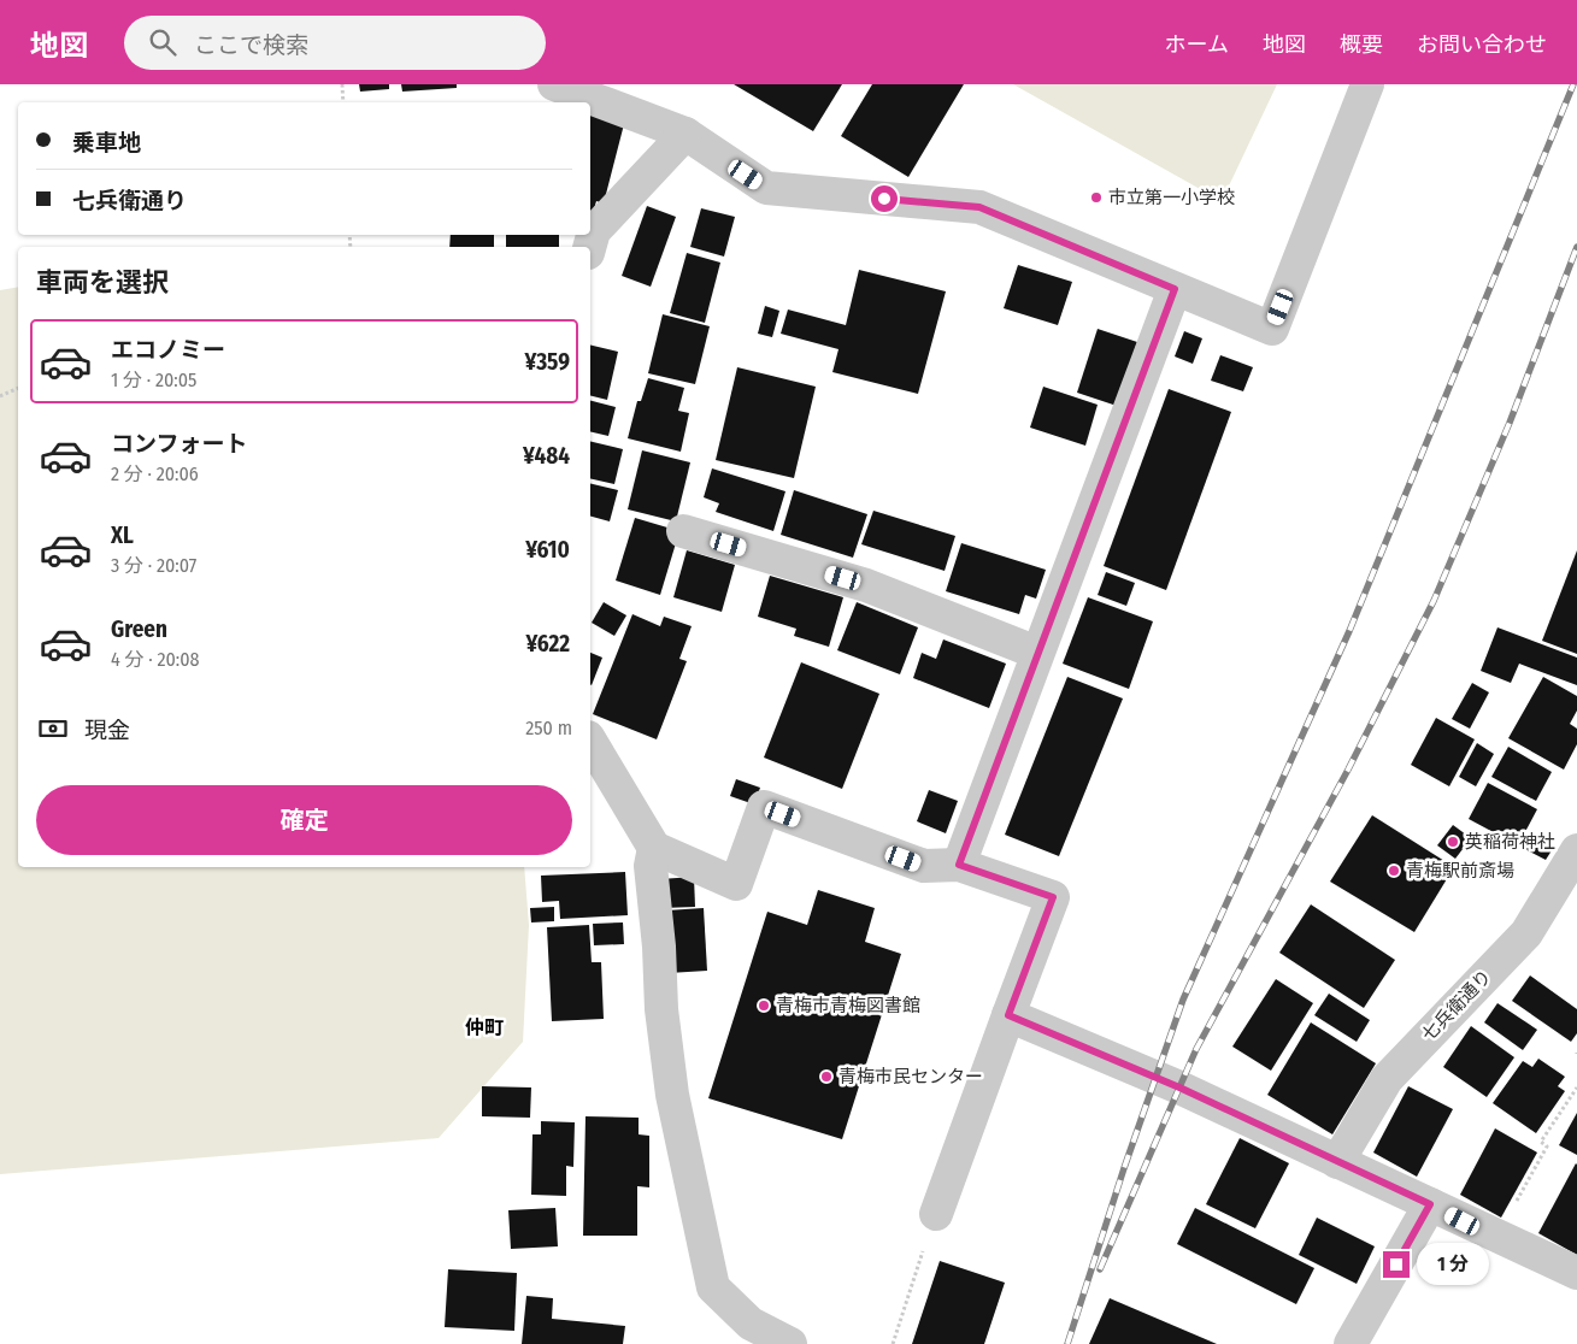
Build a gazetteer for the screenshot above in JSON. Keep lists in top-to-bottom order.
{
  "streets": {
    "street": ["七兵衛通り"]
  },
  "districts": ["仲町"],
  "places": [
    "市立第一小学校",
    "英稲荷神社",
    "青梅駅前斎場",
    "青梅市青梅図書館",
    "青梅市民センター"
  ],
  "page": {
    "header": "地図",
    "search": "ここで検索",
    "nav": [
      "ホーム",
      "地図",
      "概要",
      "お問い合わせ"
    ],
    "banner": ["乗車地", "七兵衛通り"],
    "heading": "車両を選択",
    "list": [
      {
        "name": "エコノミー",
        "note": "1 分 · 20:05",
        "value": "¥359"
      },
      {
        "name": "コンフォート",
        "note": "2 分 · 20:06",
        "value": "¥484"
      },
      {
        "name": "XL",
        "note": "3 分 · 20:07",
        "value": "¥610"
      },
      {
        "name": "Green",
        "note": "4 分 · 20:08",
        "value": "¥622"
      }
    ],
    "pay": ["現金", "250 m"],
    "buttons": "確定",
    "bubble": "1 分"
  }
}
